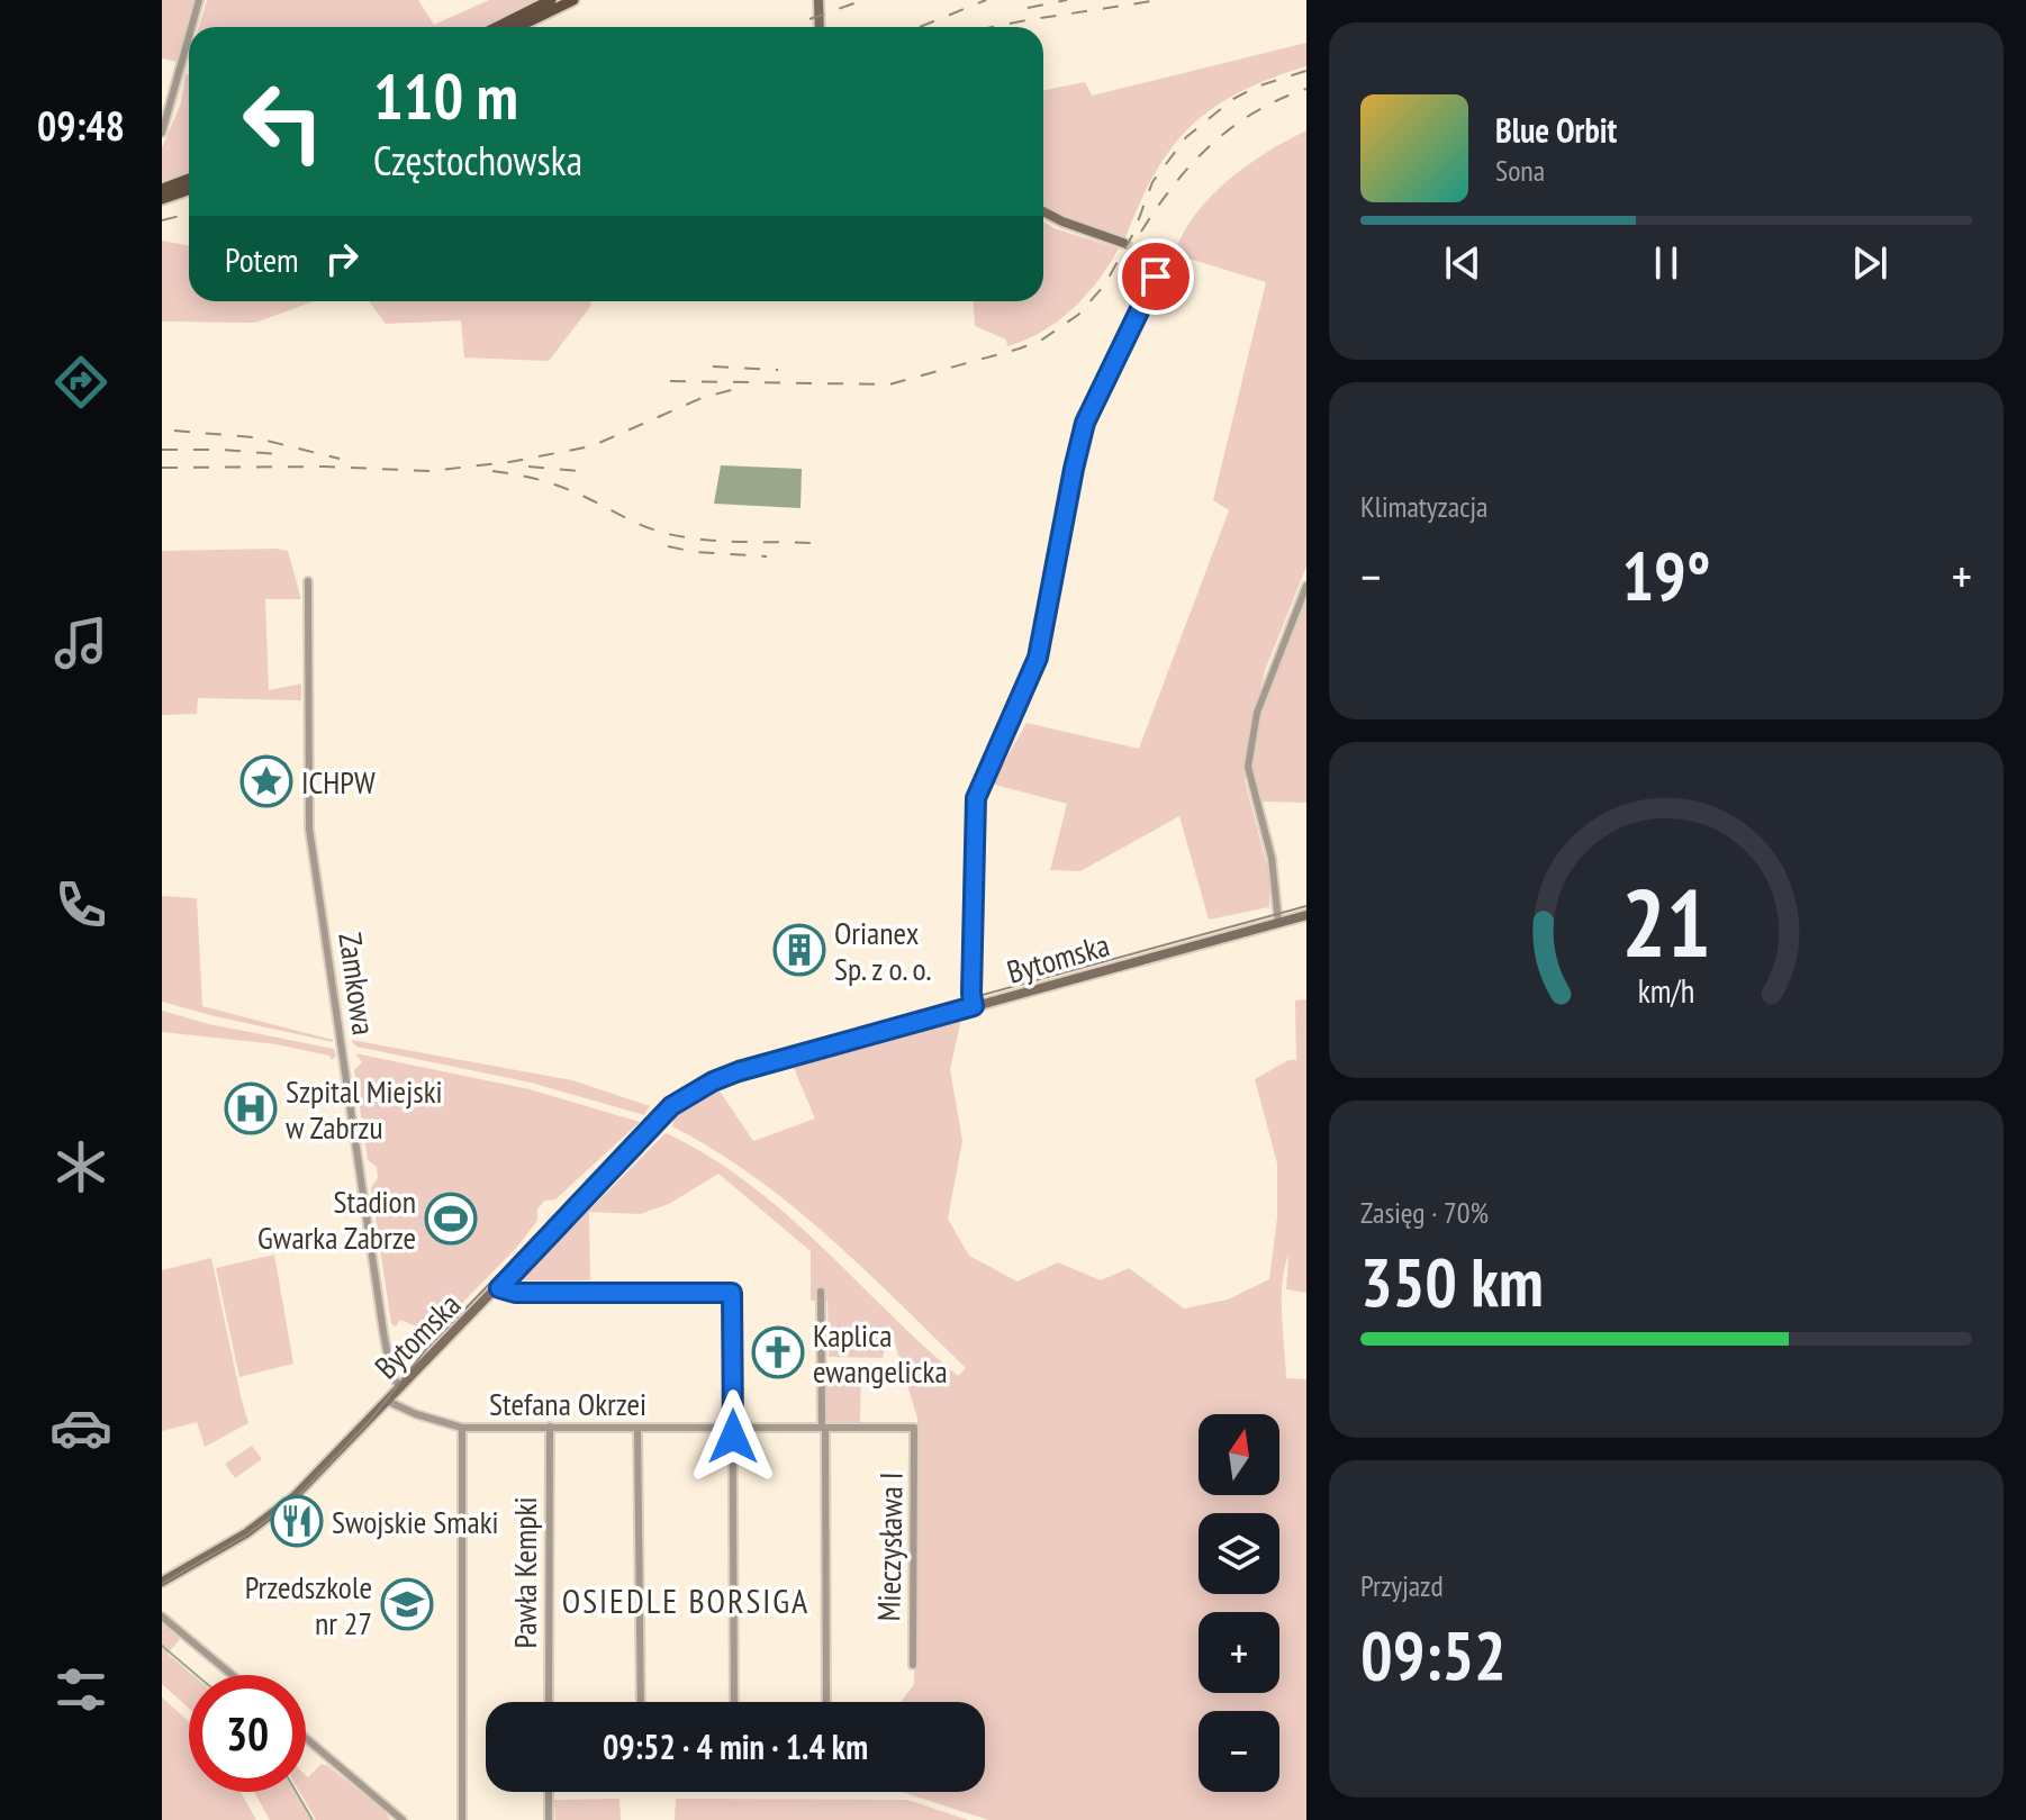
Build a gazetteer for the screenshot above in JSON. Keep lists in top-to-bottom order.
{
  "streets": {
    "street": [
      "Bytomska",
      "Zamkowa",
      "Stefana Okrzei",
      "Mieczysława I",
      "Pawła Kempki"
    ]
  },
  "crossings": [
    ["Bytomska", "Zamkowa"],
    ["Bytomska", "Stefana Okrzei"],
    ["Stefana Okrzei", "Mieczysława I"],
    ["Stefana Okrzei", "Pawła Kempki"]
  ],
  "districts": ["OSIEDLE BORSIGA"],
  "places": {
    "place": ["ICHPW"],
    "building": ["Orianex Sp. z o. o."],
    "hospital": ["Szpital Miejski w Zabrzu"],
    "sports": ["Stadion Gwarka Zabrze"],
    "church": ["Kaplica ewangelicka"],
    "restaurant": ["Swojskie Smaki"],
    "school or university": ["Przedszkole nr 27"]
  },
  "north": "top",
  "page": {
    "tabs": "09:48",
    "turn": ["110 m", "Częstochowska"],
    "song": ["Blue Orbit", "Sona"],
    "then": "Potem",
    "tile": [
      "Klimatyzacja",
      ["Zasięg · 70%", "350 km"],
      ["Przyjazd", "09:52"]
    ],
    "heat": ["−", "19°", "+"],
    "map_buttons": ["+", "−"],
    "limit": "30",
    "trip": "09:52 · 4 min · 1.4 km",
    "gauge": ["21", "km/h"]
  }
}
